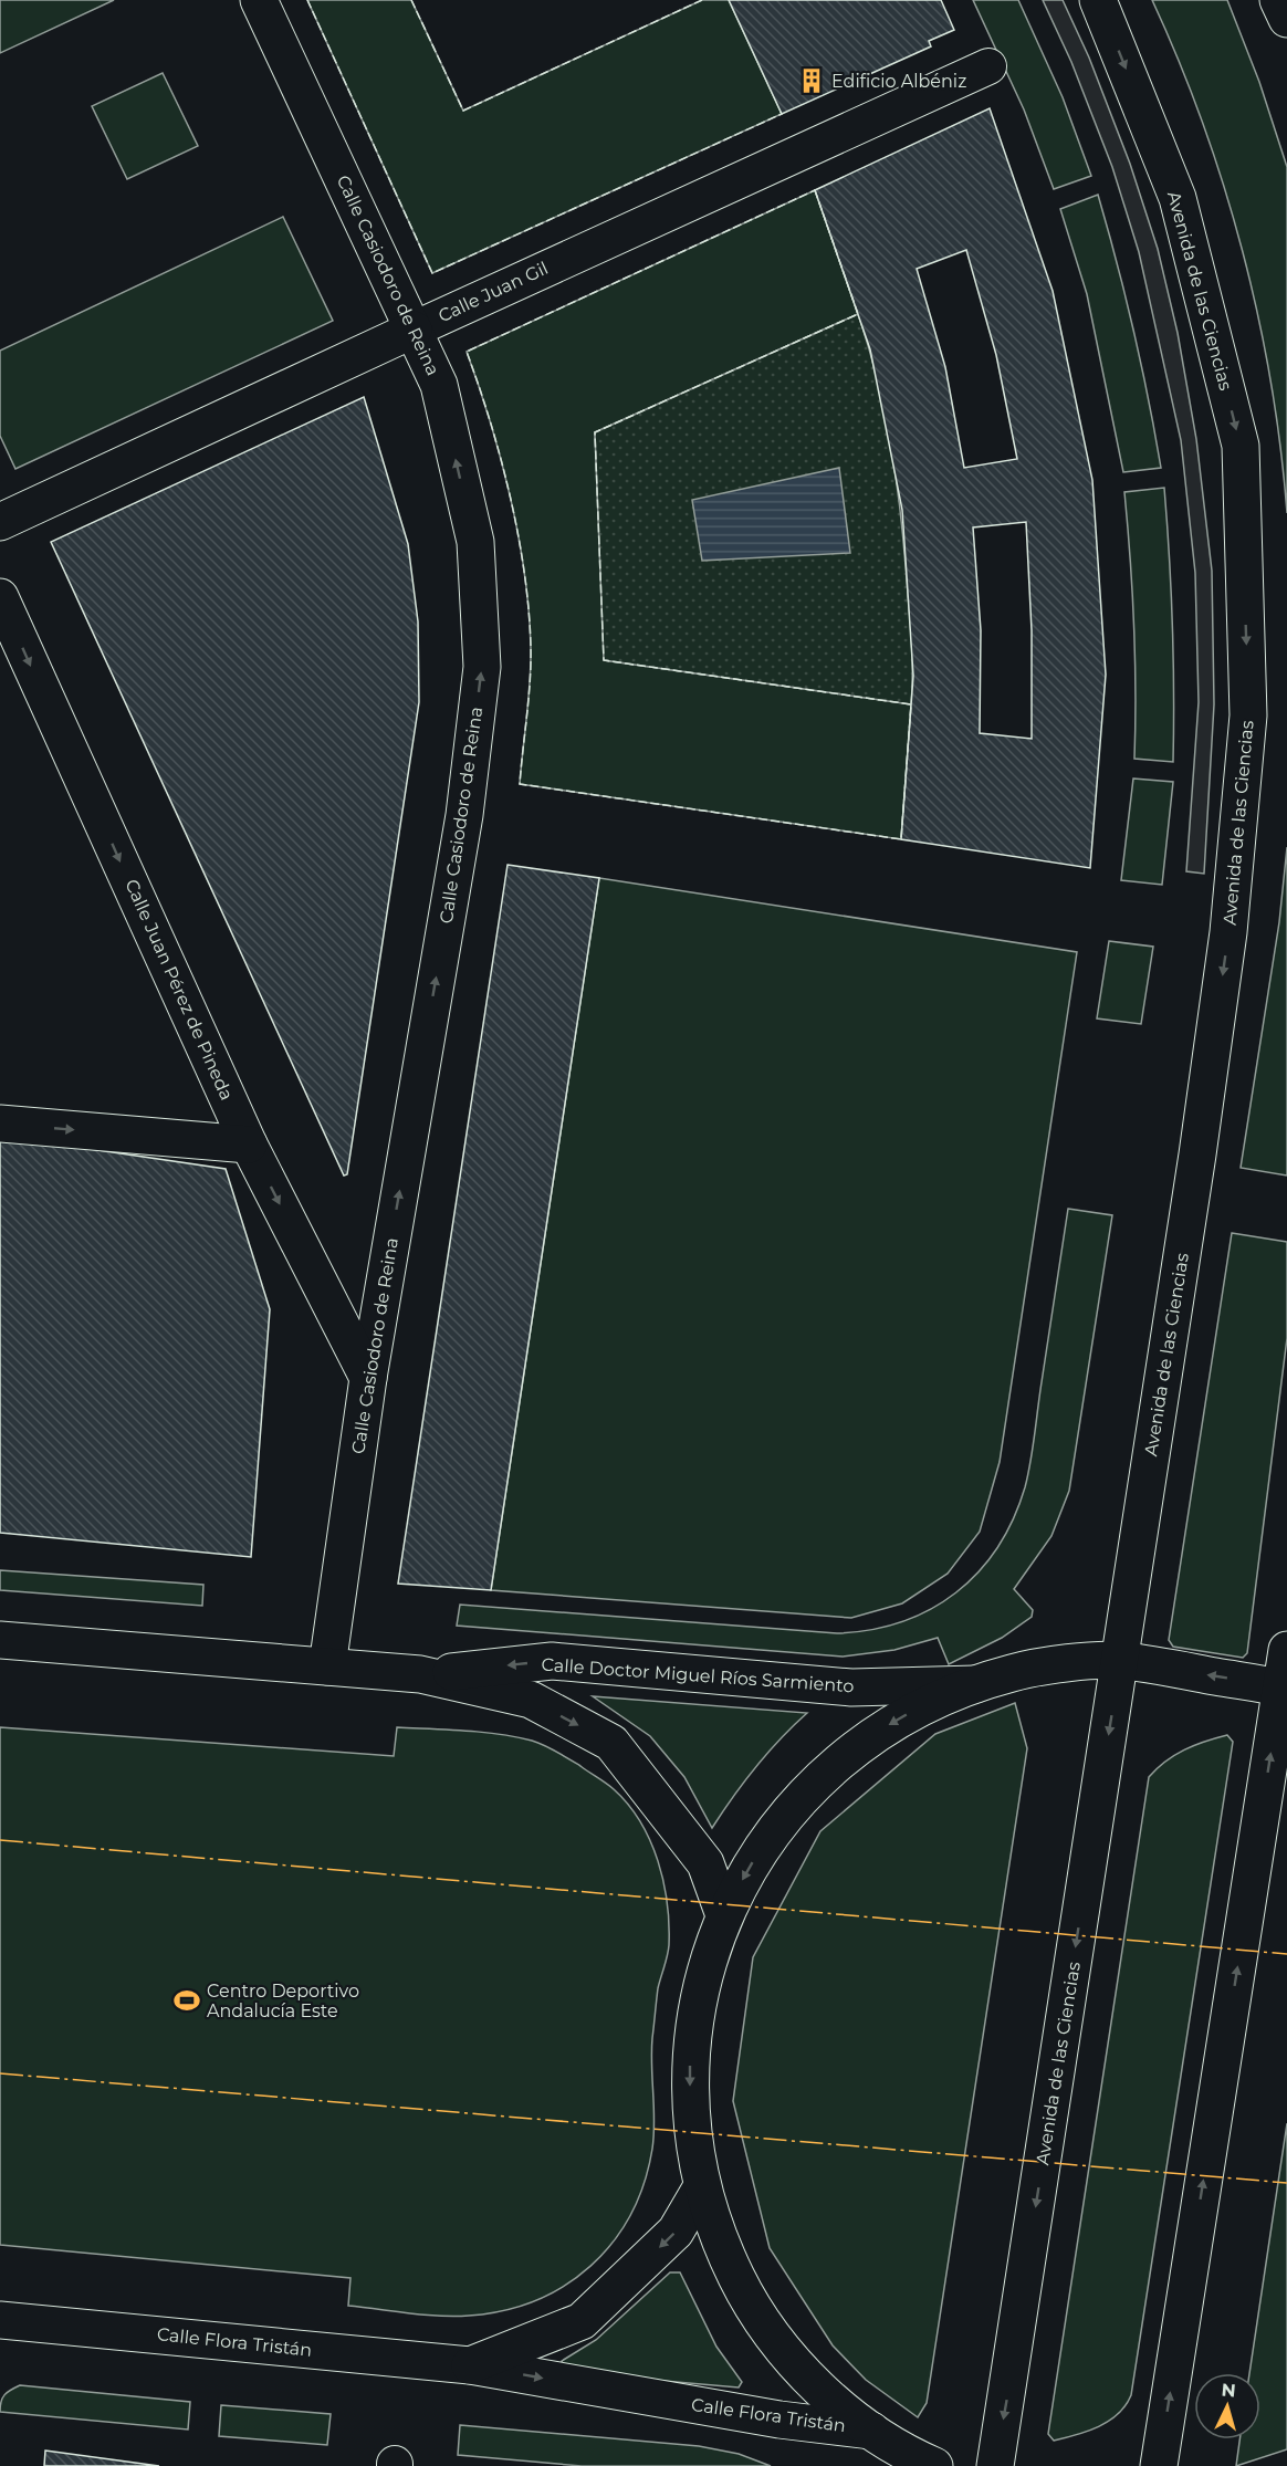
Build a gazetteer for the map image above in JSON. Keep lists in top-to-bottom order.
{
  "streets": {
    "main road": [
      "Calle Casiodoro de Reina",
      "Avenida de las Ciencias",
      "Calle Juan Gil",
      "Calle Juan Pérez de Pineda",
      "Calle Doctor Miguel Ríos Sarmiento",
      "Calle Flora Tristán"
    ]
  },
  "crossings": [
    ["Calle Casiodoro de Reina", "Calle Juan Gil"],
    ["Calle Casiodoro de Reina", "Calle Juan Pérez de Pineda"],
    ["Calle Casiodoro de Reina", "Calle Doctor Miguel Ríos Sarmiento"]
  ],
  "one_way": ["Calle Casiodoro de Reina", "Calle Juan Pérez de Pineda"],
  "places": {
    "building": ["Edificio Albéniz"],
    "sports": ["Centro Deportivo Andalucía Este"]
  },
  "north": "top"
}
